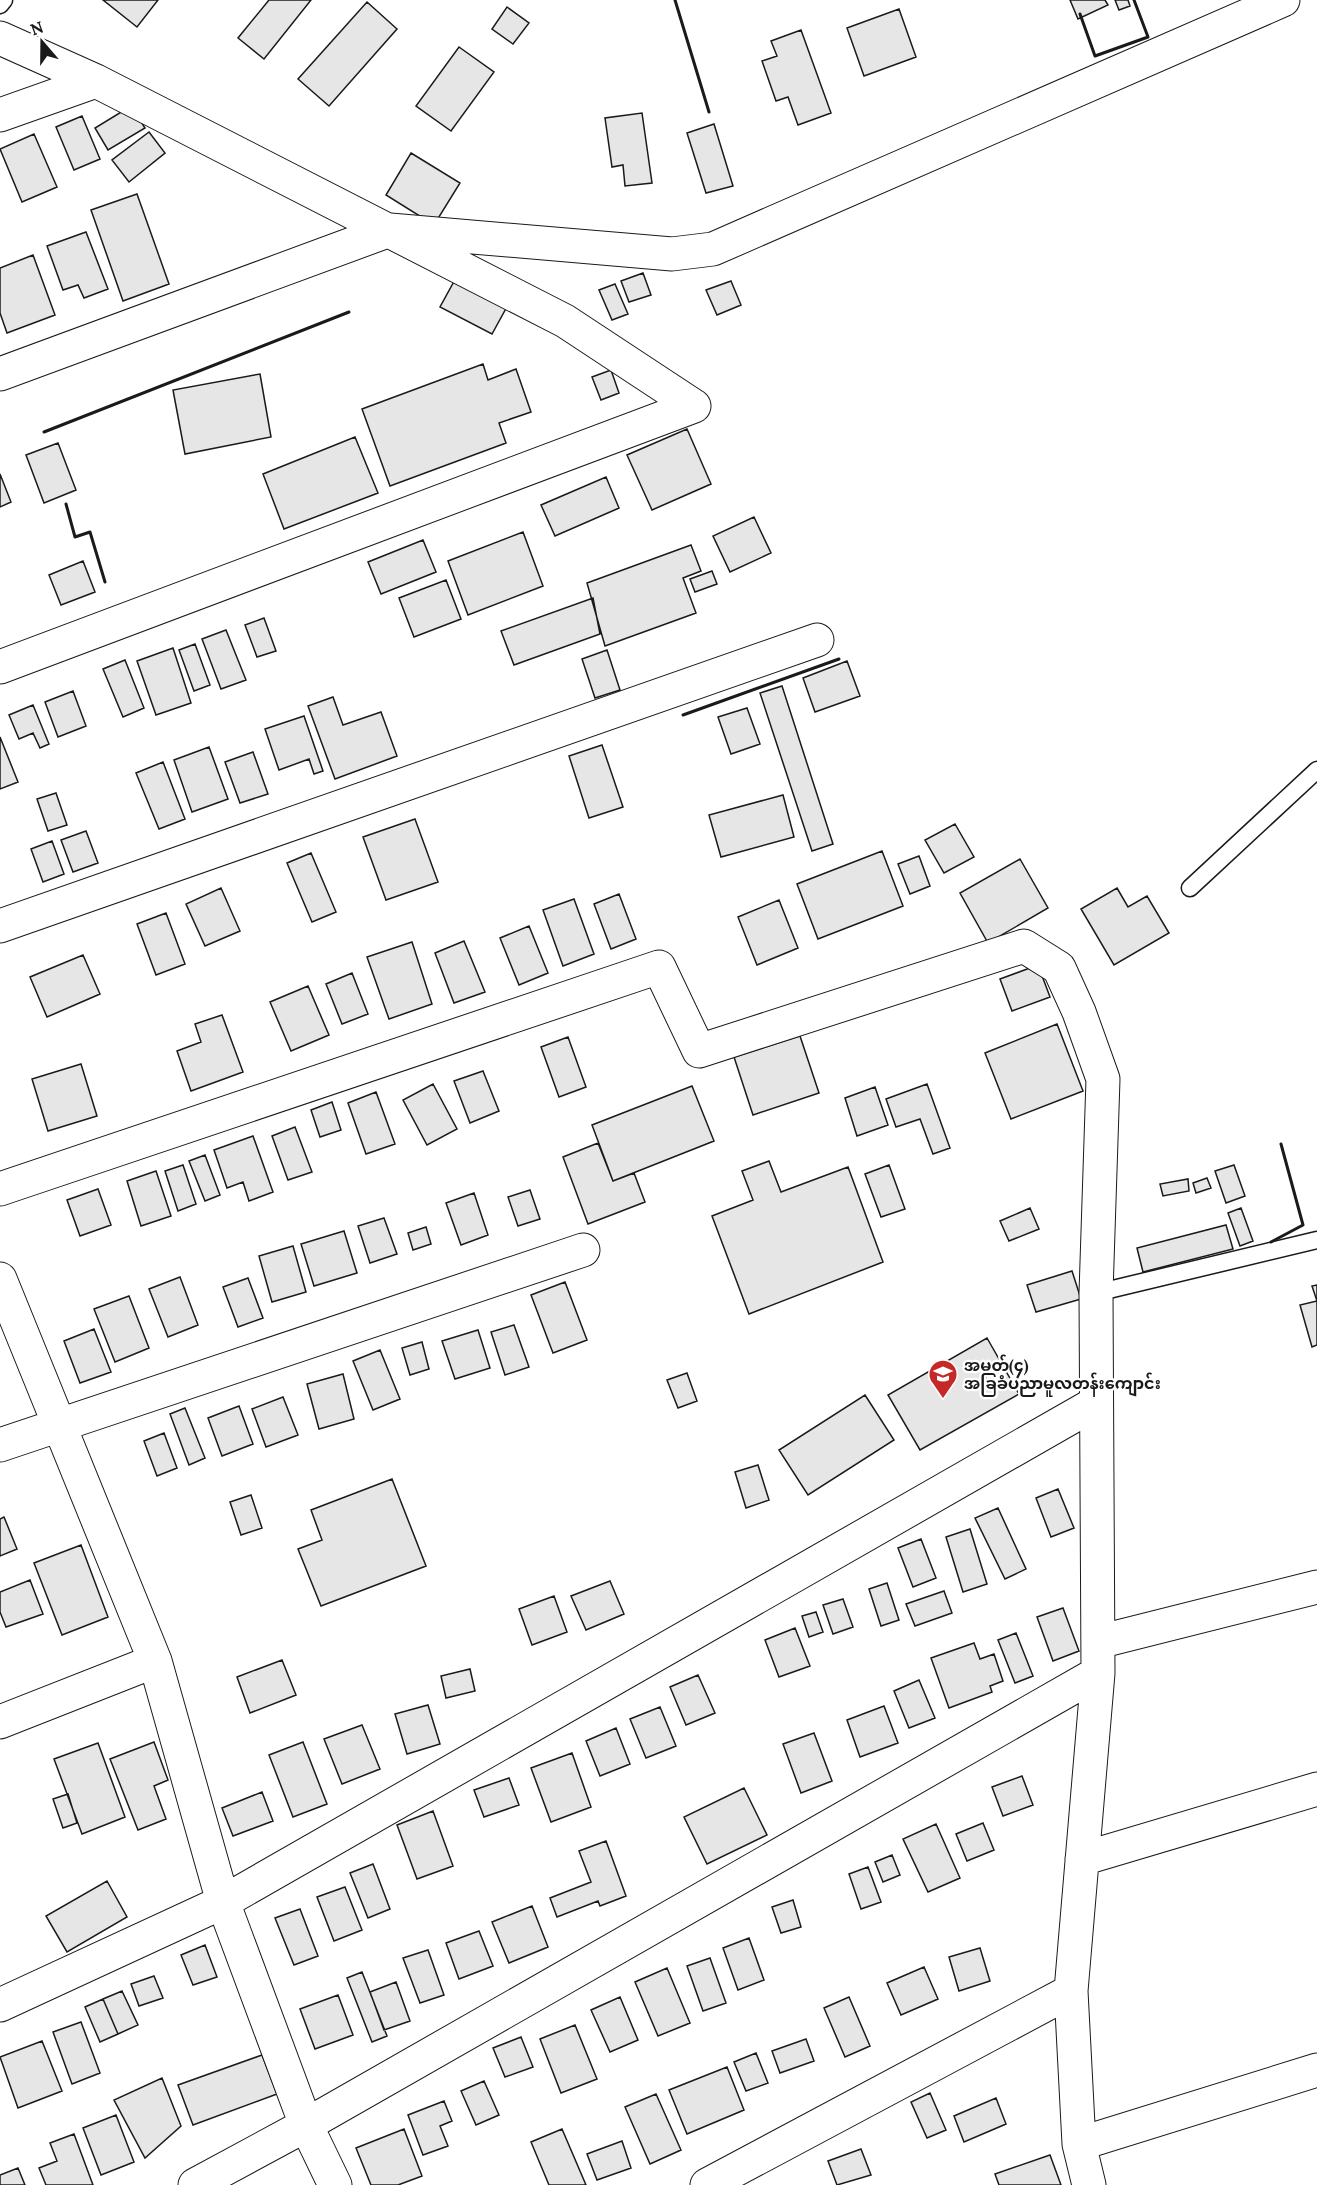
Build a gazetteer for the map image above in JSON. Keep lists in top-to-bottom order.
{
  "places": {
    "school or university": ["အမှတ်(၄) အခြခံပညာမူလတန်းကျောင်း"]
  },
  "north": "top"
}
